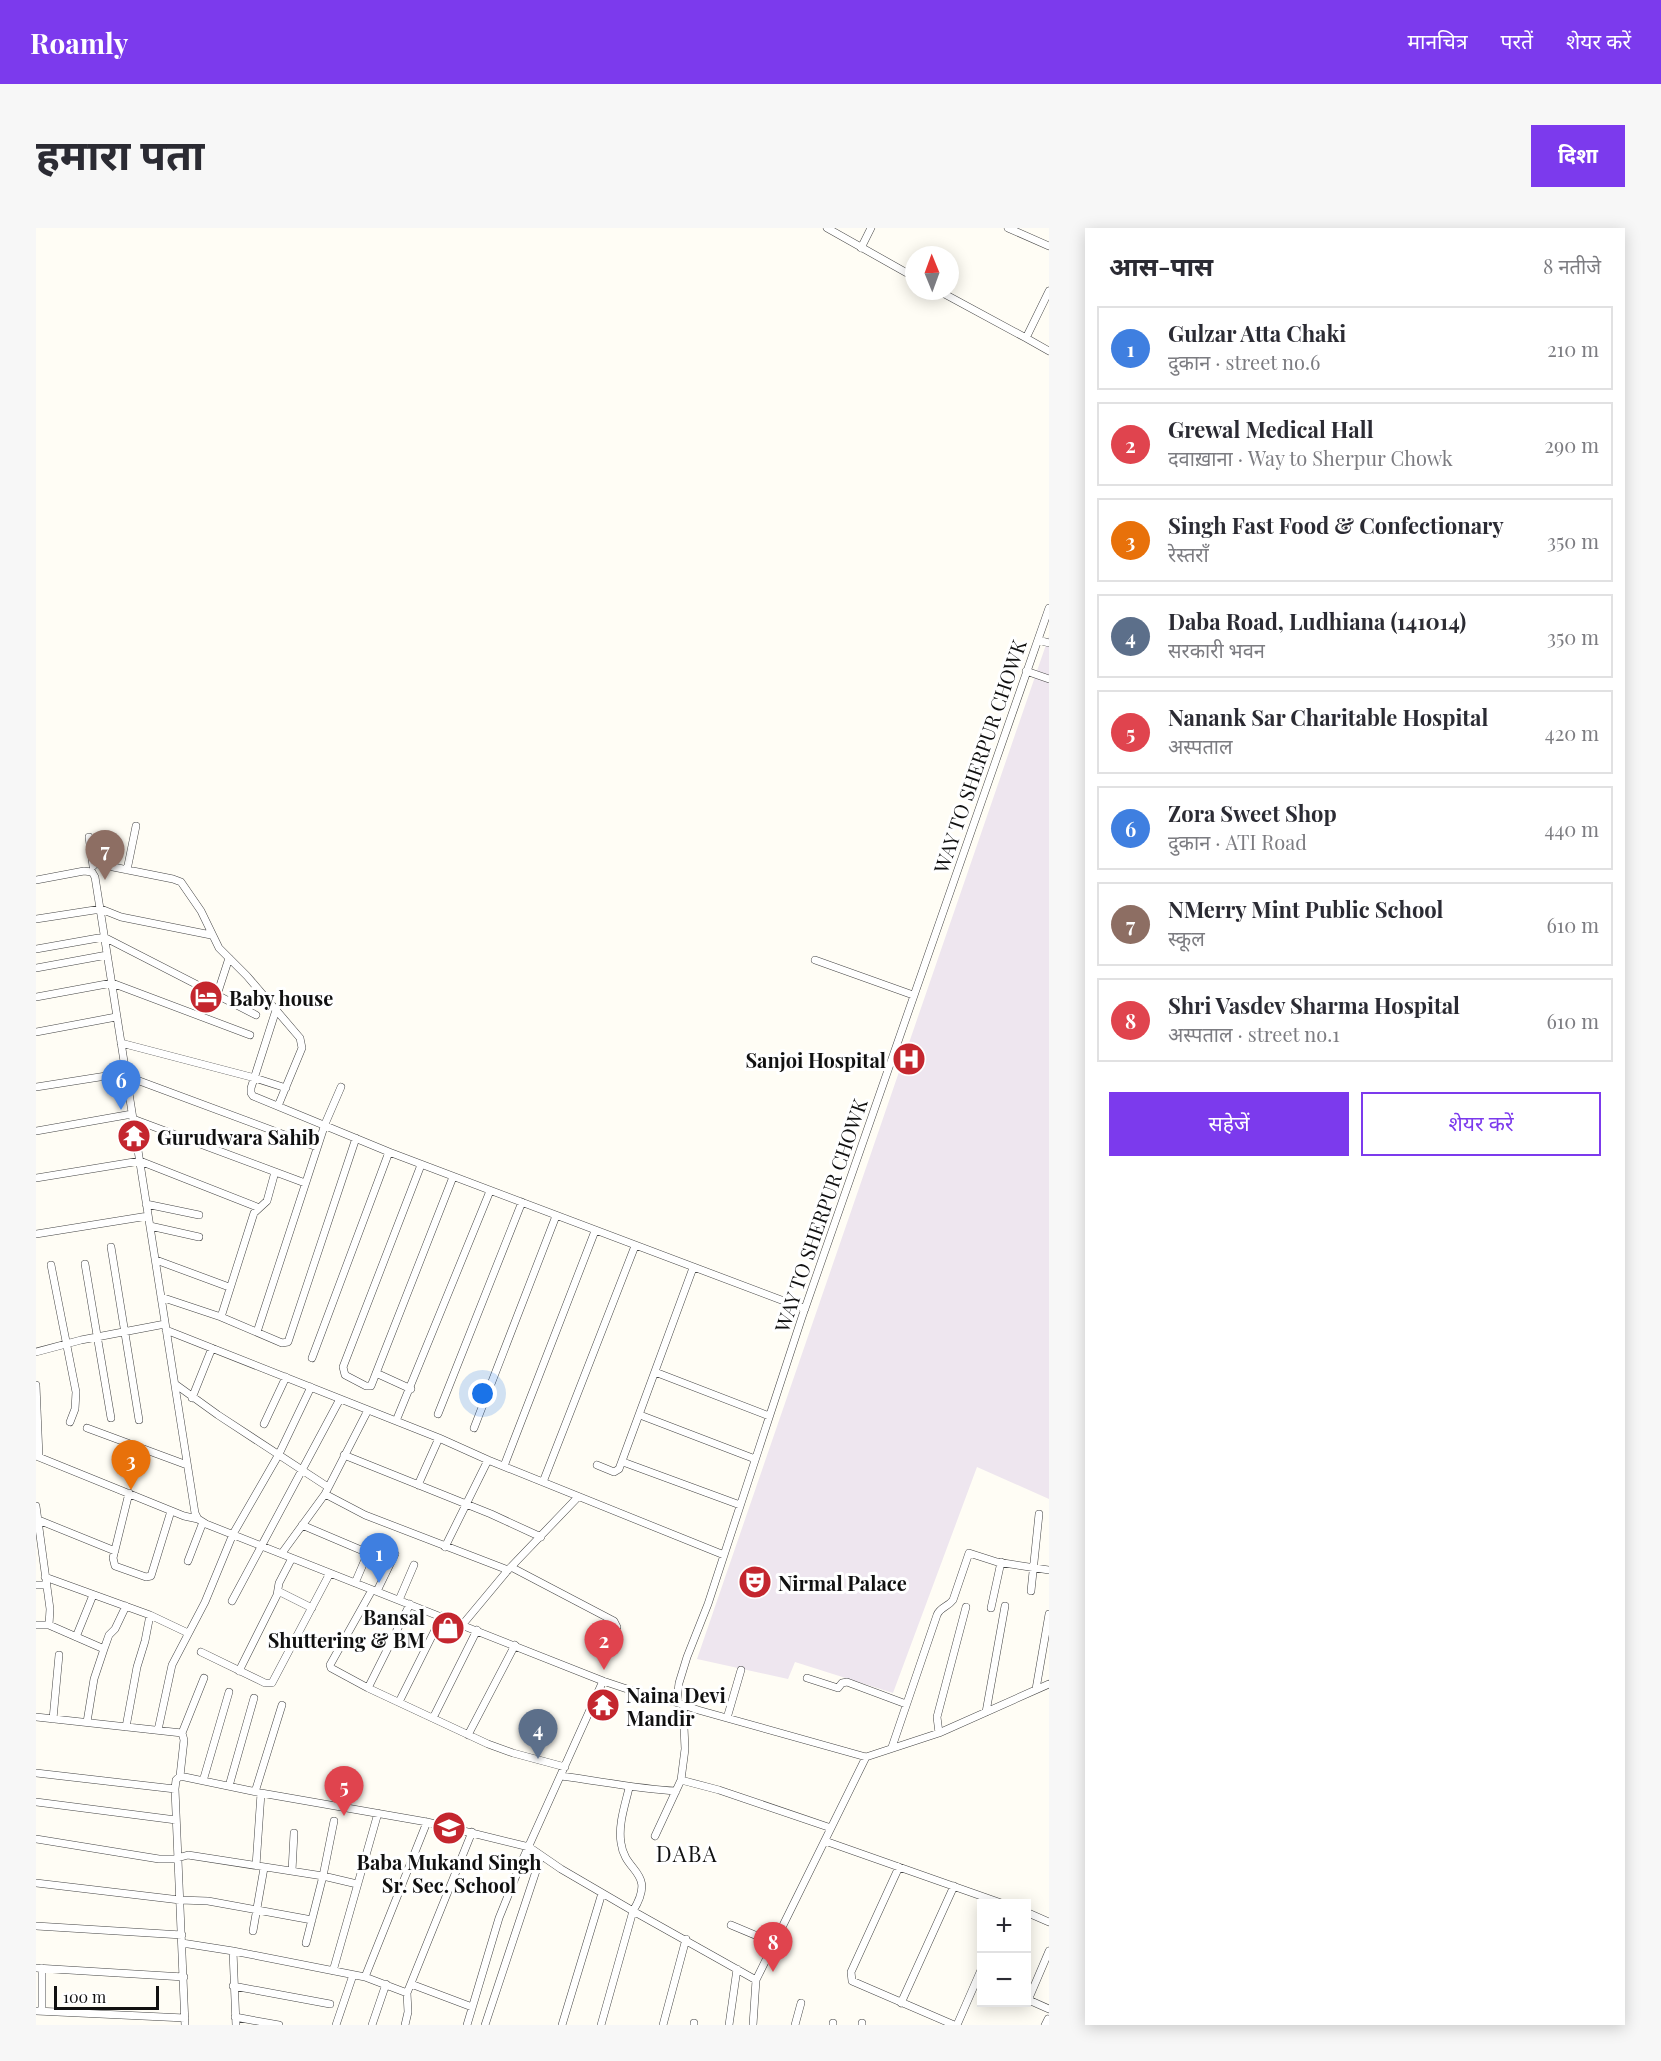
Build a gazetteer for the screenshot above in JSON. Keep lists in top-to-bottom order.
{
  "streets": {
    "street": ["WAY TO SHERPUR CHOWK"]
  },
  "districts": ["DABA"],
  "places": {
    "hotel": ["Baby house"],
    "hospital": ["Sanjoi Hospital"],
    "temple": ["Gurudwara Sahib", "Naina Devi Mandir"],
    "theatre": ["Nirmal Palace"],
    "shop": ["Bansal Shuttering & BM"],
    "school or university": ["Baba Mukand Singh Sr. Sec. School"]
  },
  "scale_bar": "100 m",
  "north": "top",
  "page": {
    "header": "Roamly",
    "nav": ["मानचित्र", "परतें", "शेयर करें"],
    "title": "हमारा पता",
    "buttons": [
      "दिशा",
      ["सहेजें", "शेयर करें"]
    ],
    "heading": ["आस-पास", "8 नतीजे"],
    "list": [
      {
        "mark": "1",
        "name": "Gulzar Atta Chaki",
        "note": "दुकान · street no.6",
        "value": "210 m"
      },
      {
        "mark": "2",
        "name": "Grewal Medical Hall",
        "note": "दवाख़ाना · Way to Sherpur Chowk",
        "value": "290 m"
      },
      {
        "mark": "3",
        "name": "Singh Fast Food & Confectionary",
        "note": "रेस्तराँ",
        "value": "350 m"
      },
      {
        "mark": "4",
        "name": "Daba Road, Ludhiana (141014)",
        "note": "सरकारी भवन",
        "value": "350 m"
      },
      {
        "mark": "5",
        "name": "Nanank Sar Charitable Hospital",
        "note": "अस्पताल",
        "value": "420 m"
      },
      {
        "mark": "6",
        "name": "Zora Sweet Shop",
        "note": "दुकान · ATI Road",
        "value": "440 m"
      },
      {
        "mark": "7",
        "name": "NMerry Mint Public School",
        "note": "स्कूल",
        "value": "610 m"
      },
      {
        "mark": "8",
        "name": "Shri Vasdev Sharma Hospital",
        "note": "अस्पताल · street no.1",
        "value": "610 m"
      }
    ],
    "pins": [
      "7",
      "6",
      "3",
      "1",
      "2",
      "4",
      "5",
      "8"
    ],
    "map_buttons": ["+", "−"],
    "scale": "100 m"
  }
}
